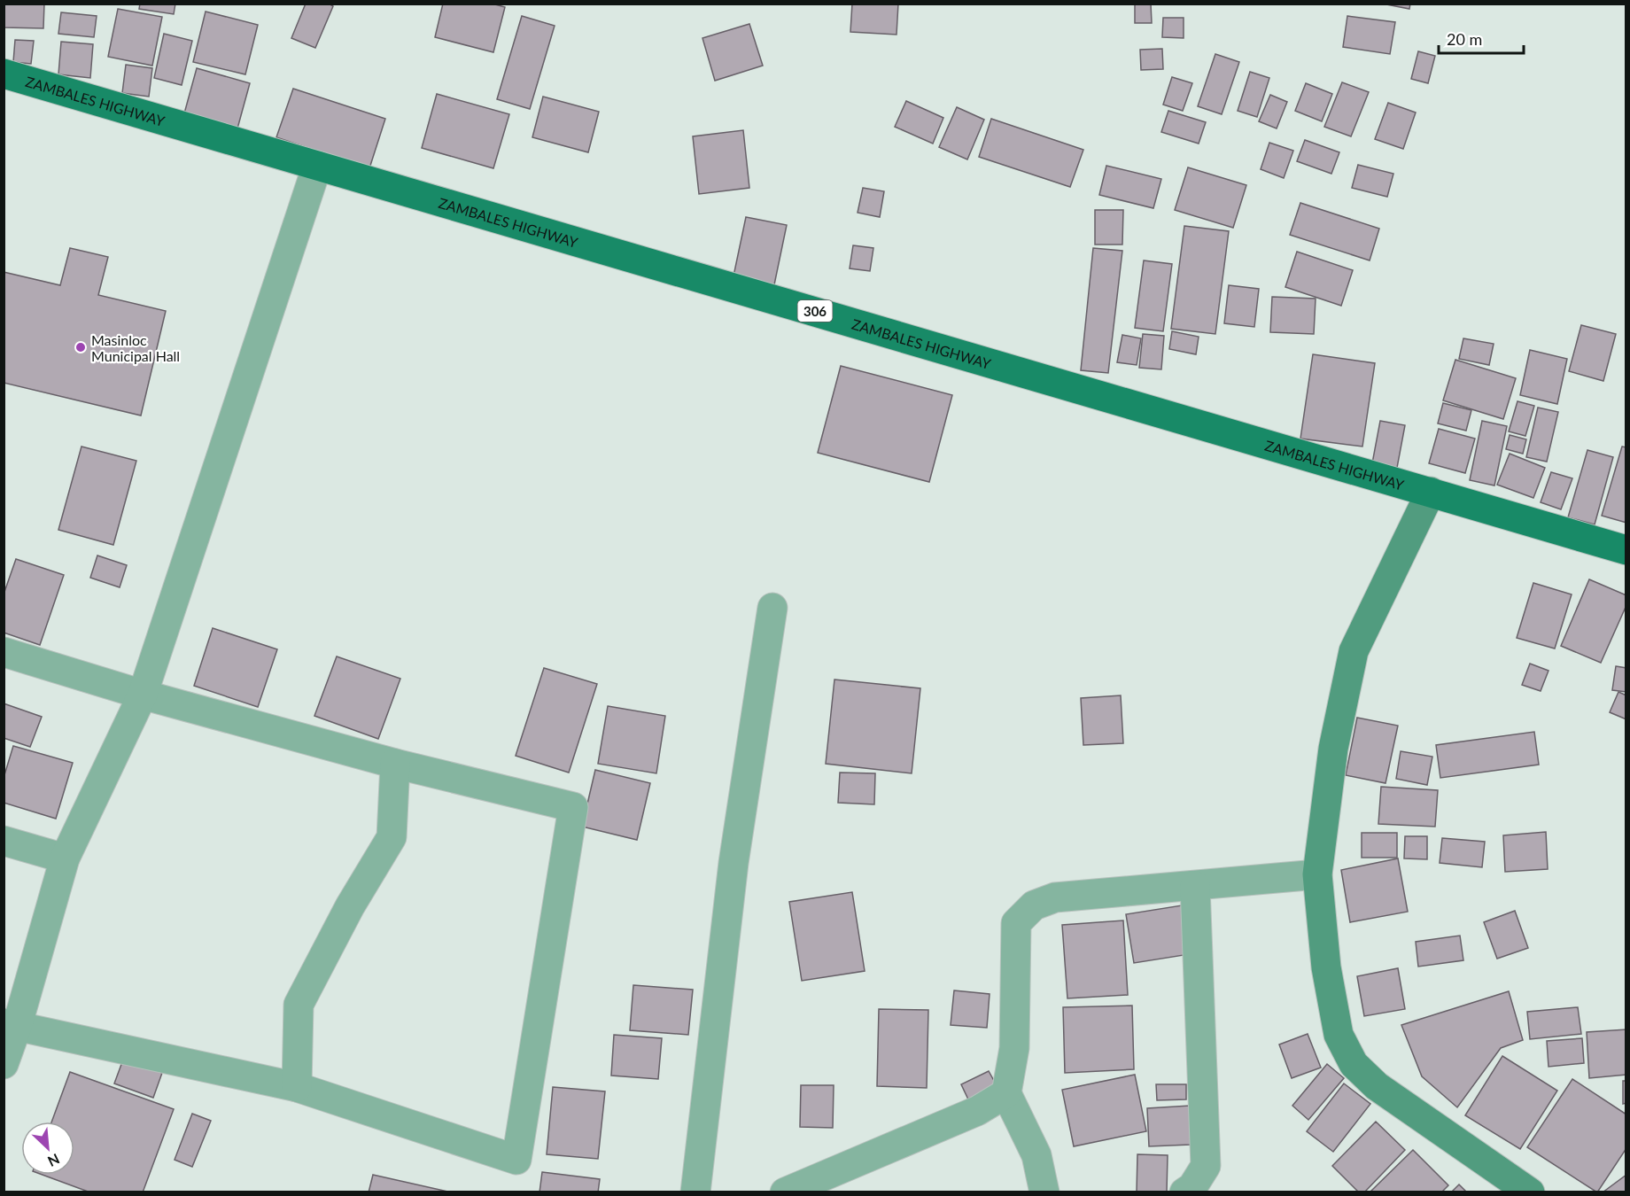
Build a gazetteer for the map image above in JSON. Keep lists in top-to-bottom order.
{
  "streets": {
    "main road": ["ZAMBALES HIGHWAY", "306"]
  },
  "places": ["Masinloc Municipal Hall"],
  "scale_bar": "20 m",
  "north": "bottom right"
}
